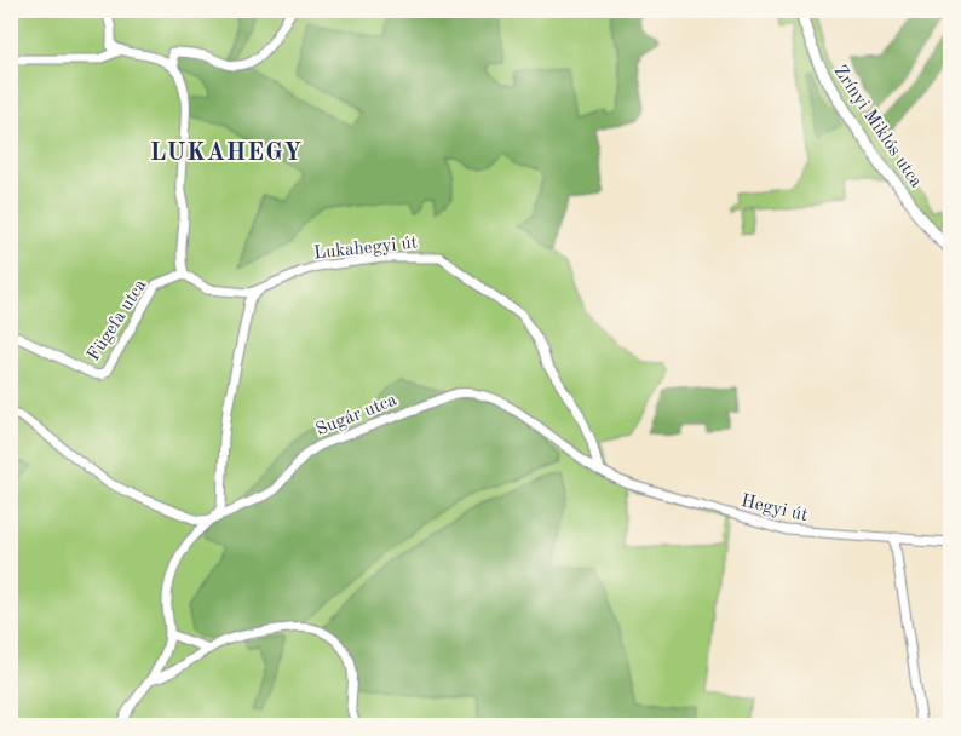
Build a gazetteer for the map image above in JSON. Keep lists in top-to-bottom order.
{
  "streets": {
    "main road": ["Zrínyi Miklós utca"],
    "street": [
      "Lukahegyi út",
      "Fügefa utca",
      "Sugár utca",
      "Hegyi út"
    ]
  },
  "crossings": [
    ["Lukahegyi út", "Fügefa utca"],
    ["Lukahegyi út", "Sugár utca"],
    ["Lukahegyi út", "Hegyi út"],
    ["Sugár utca", "Hegyi út"]
  ],
  "districts": ["LUKAHEGY"]
}
